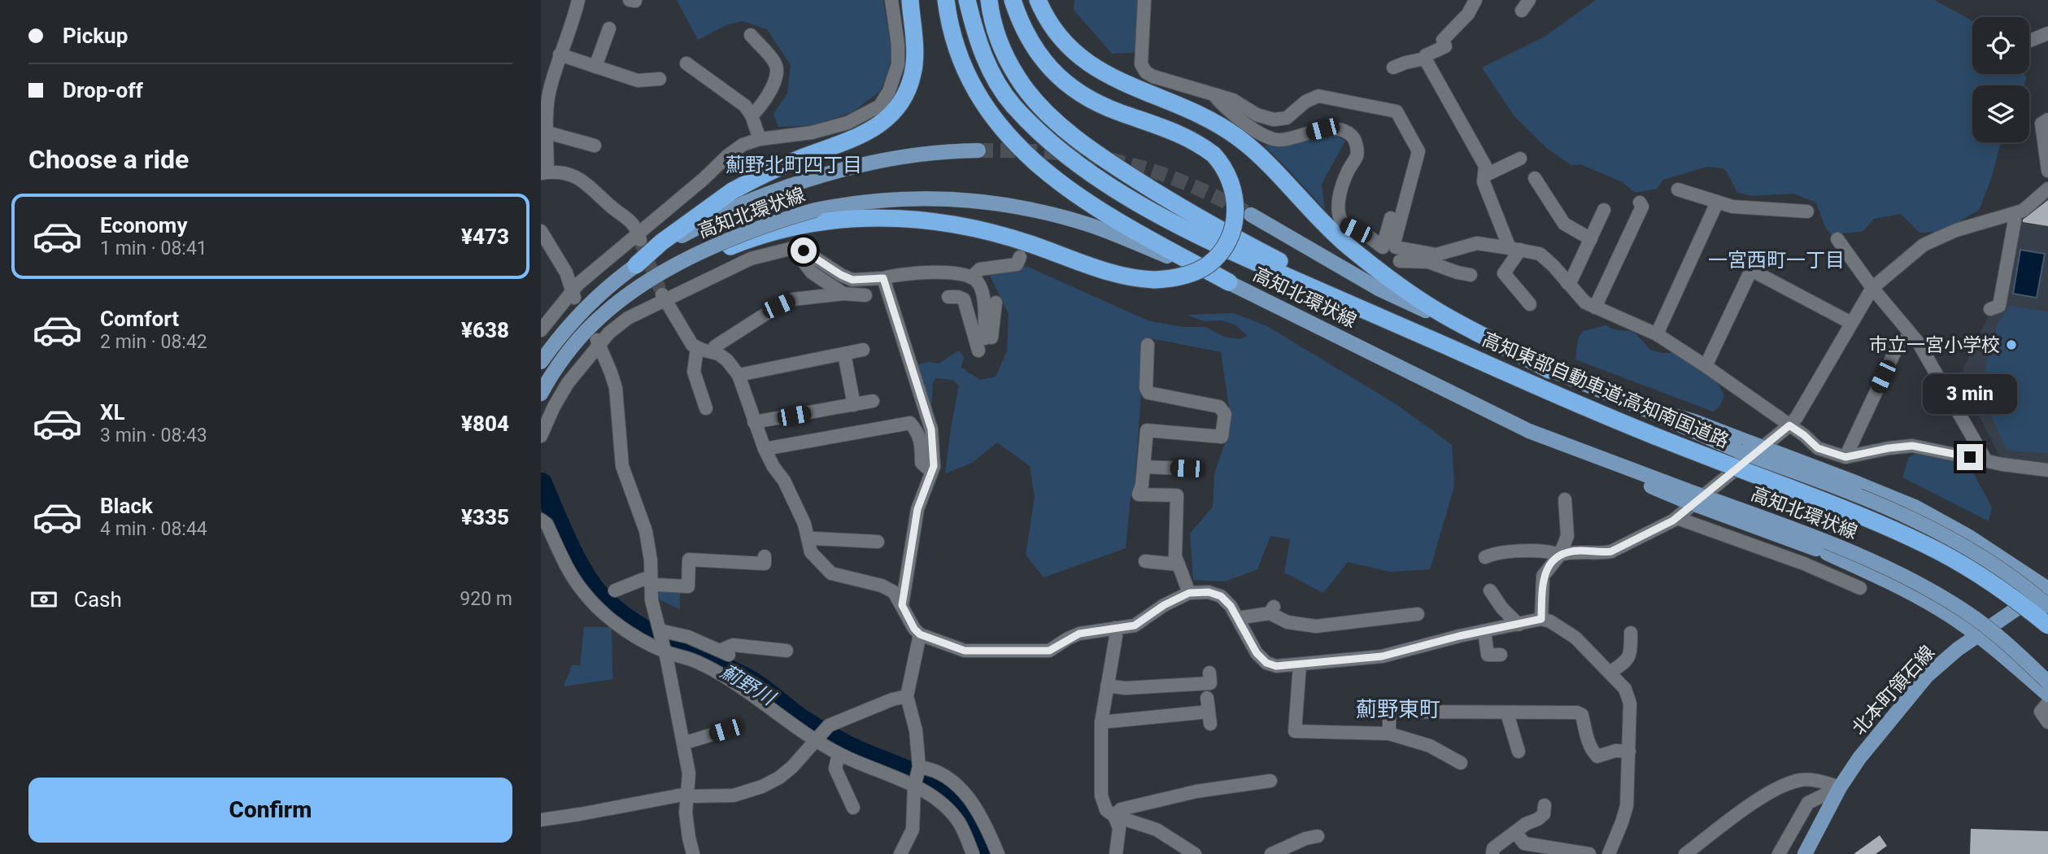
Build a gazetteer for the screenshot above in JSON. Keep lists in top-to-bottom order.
{
  "streets": {
    "highway": ["高知東部自動車道;高知南国道路"],
    "main road": ["高知北環状線", "北本町領石線"]
  },
  "districts": ["薊野北町四丁目", "一宮西町一丁目", "薊野東町"],
  "water": ["薊野川"],
  "places": ["市立一宮小学校"],
  "page": {
    "banner": ["Pickup", "Drop-off"],
    "heading": "Choose a ride",
    "list": [
      {
        "name": "Economy",
        "note": "1 min · 08:41",
        "value": "¥473"
      },
      {
        "name": "Comfort",
        "note": "2 min · 08:42",
        "value": "¥638"
      },
      {
        "name": "XL",
        "note": "3 min · 08:43",
        "value": "¥804"
      },
      {
        "name": "Black",
        "note": "4 min · 08:44",
        "value": "¥335"
      }
    ],
    "bubble": "3 min",
    "pay": ["Cash", "920 m"],
    "buttons": "Confirm"
  }
}
